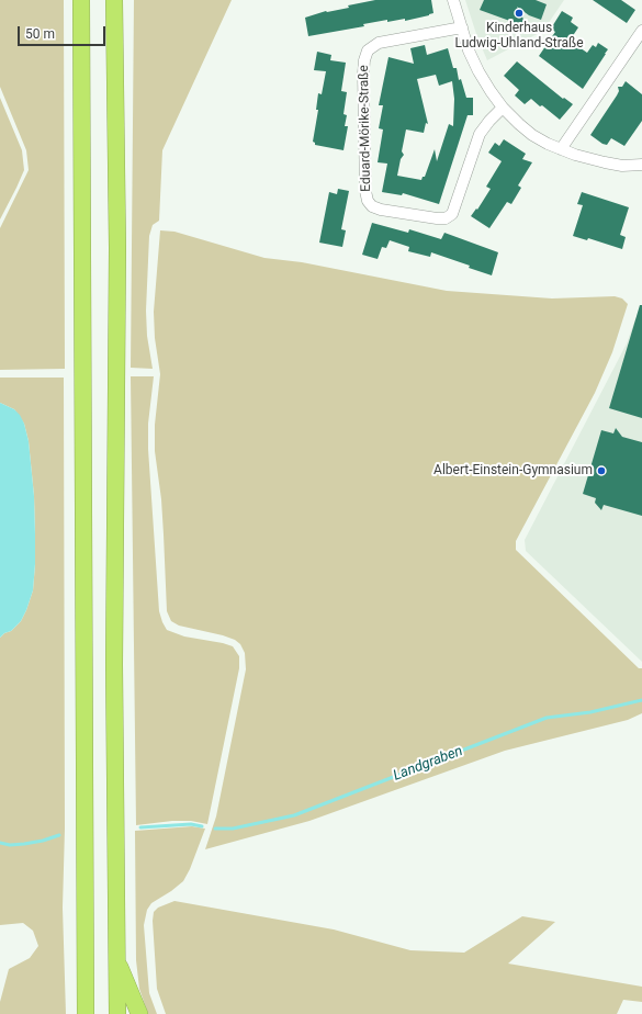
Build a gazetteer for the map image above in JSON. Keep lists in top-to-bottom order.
{
  "streets": {
    "street": ["Eduard-Mörike-Straße"]
  },
  "water": ["Landgraben"],
  "places": ["Kinderhaus Ludwig-Uhland-Straße", "Albert-Einstein-Gymnasium"],
  "scale_bar": "50 m"
}
